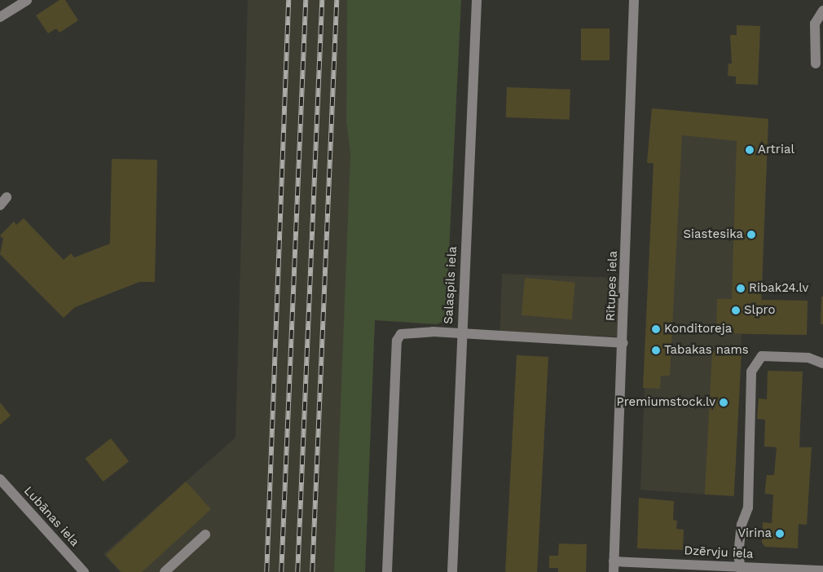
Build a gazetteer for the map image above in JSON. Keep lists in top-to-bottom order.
{
  "streets": {
    "street": [
      "Salaspils iela",
      "Rītupes iela",
      "Lubānas iela",
      "Dzērvju iela"
    ]
  },
  "crossings": [
    ["Rītupes iela", "Dzērvju iela"]
  ],
  "places": [
    "Artrial",
    "Siastesika",
    "Ribak24.lv",
    "Slpro",
    "Konditoreja",
    "Tabakas nams",
    "Premiumstock.lv",
    "Virina"
  ]
}
